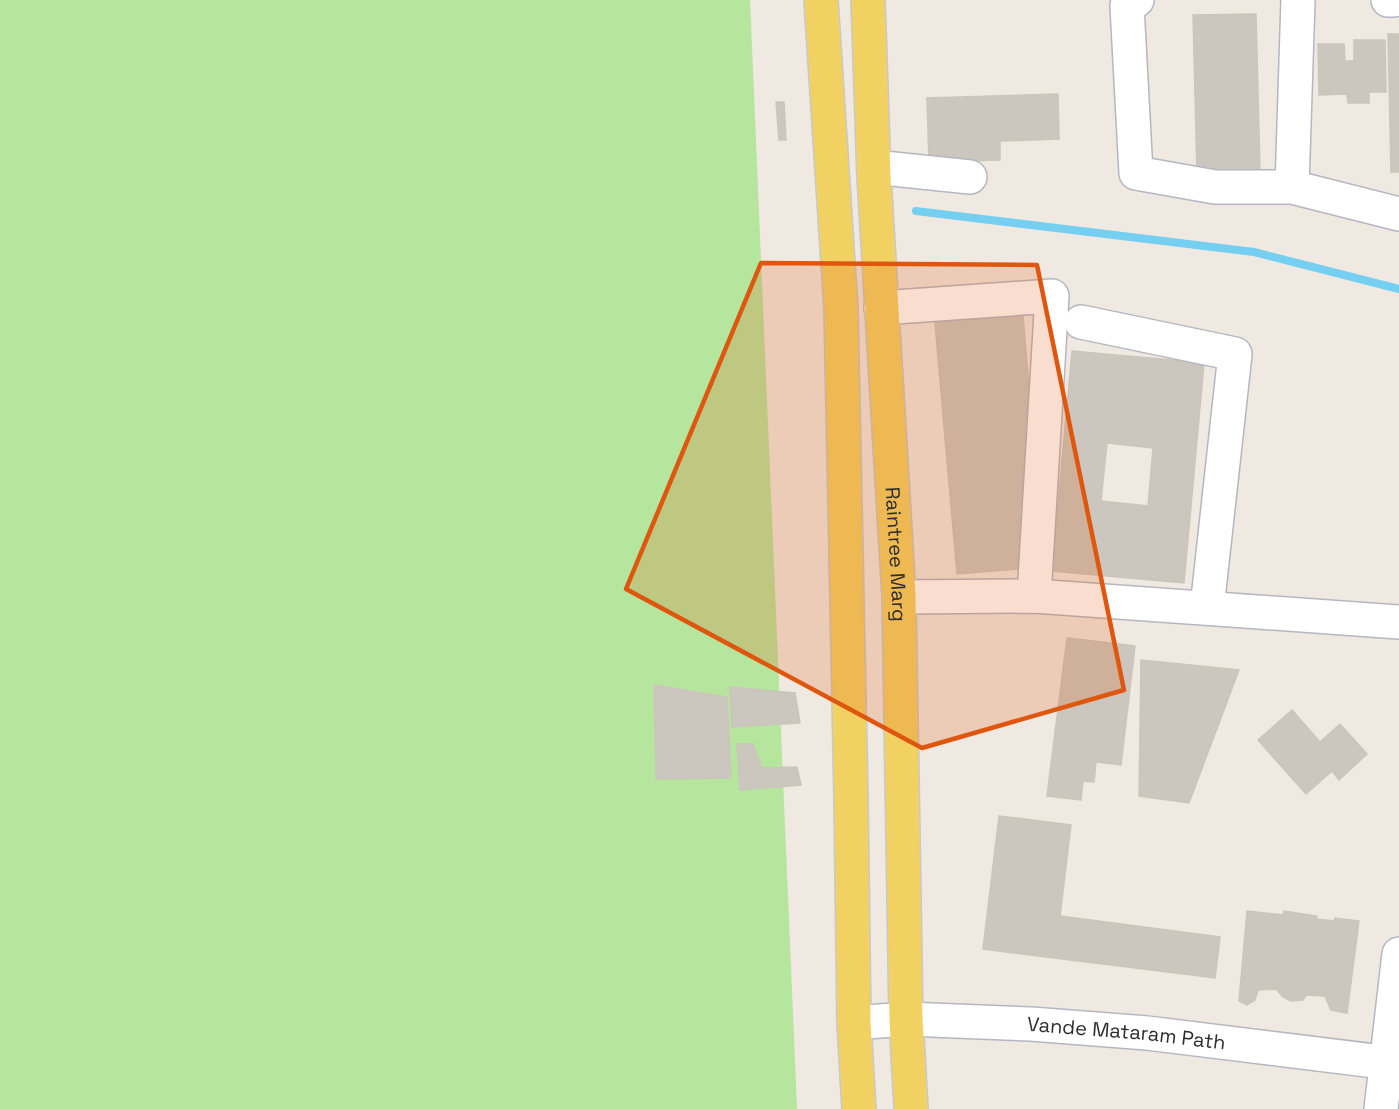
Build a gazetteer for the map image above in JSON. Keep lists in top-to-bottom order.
{
  "streets": {
    "main road": ["Raintree Marg"],
    "street": ["Vande Mataram Path"]
  },
  "crossings": [
    ["Raintree Marg", "Vande Mataram Path"]
  ]
}
